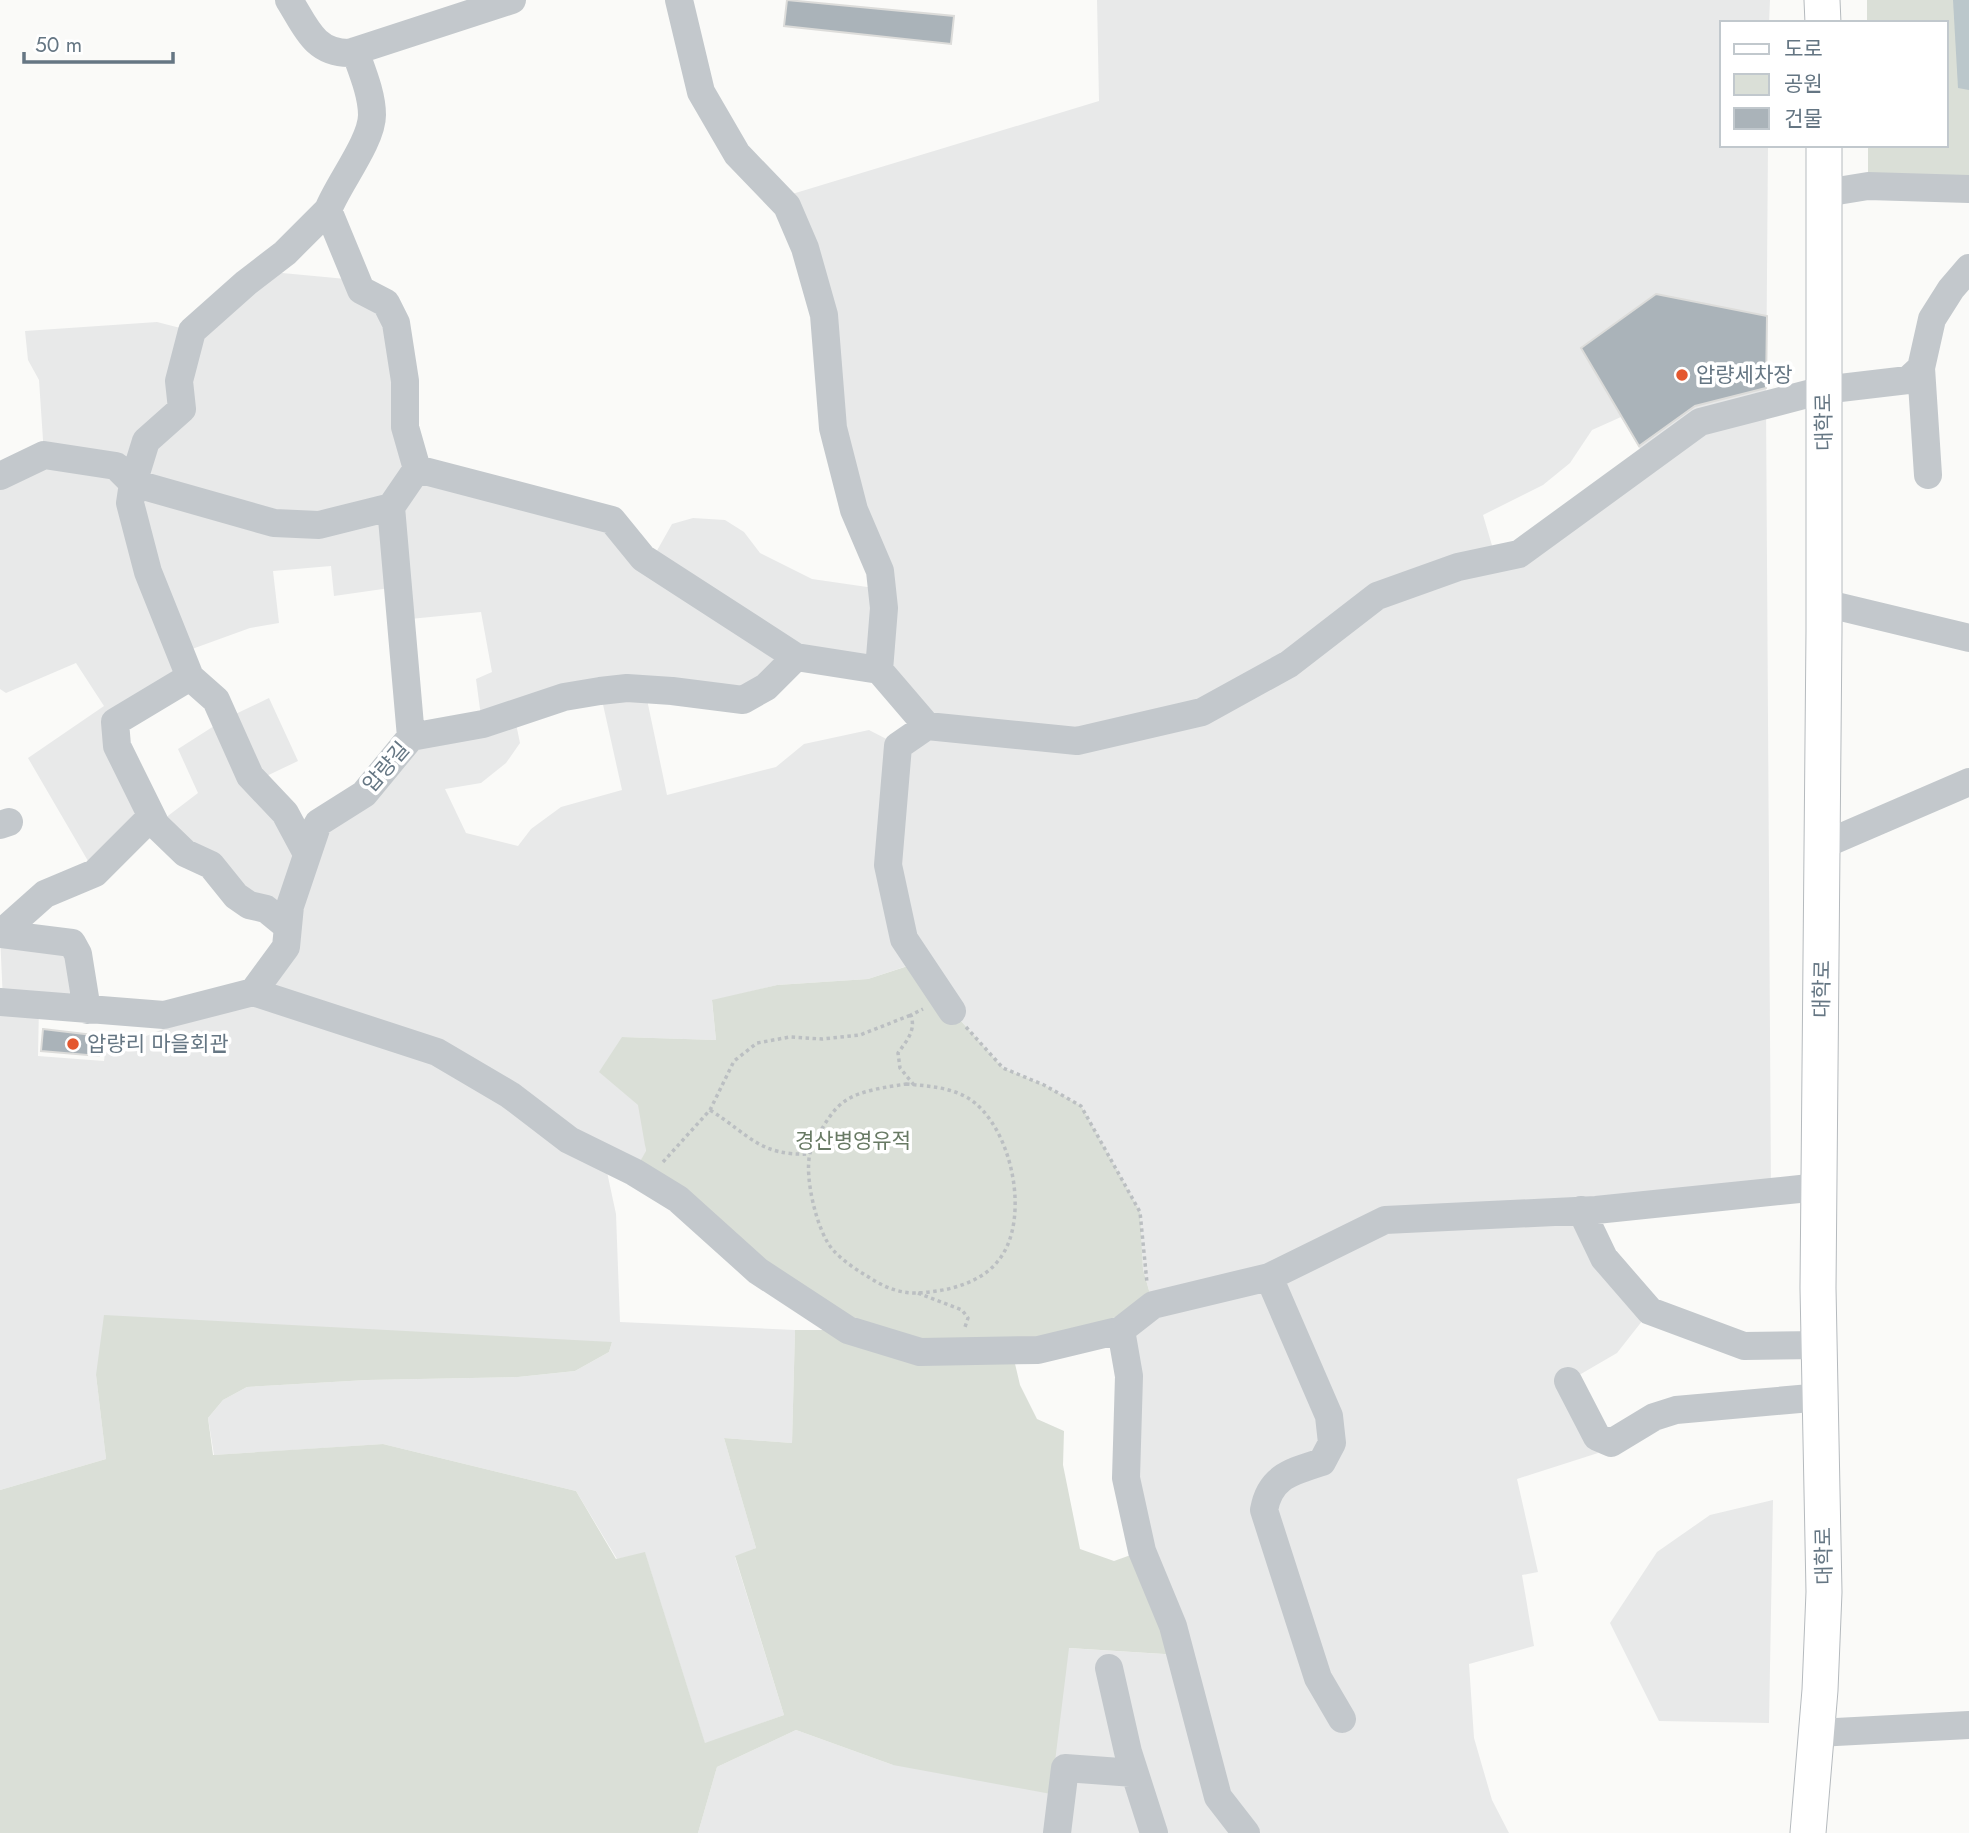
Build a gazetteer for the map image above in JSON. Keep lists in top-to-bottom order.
{
  "streets": {
    "main road": ["대학로"],
    "street": ["압량길"]
  },
  "parks": ["경산병영유적"],
  "places": ["압량세차장", "압량리 마을회관"],
  "legend": ["도로", "공원", "건물"],
  "scale_bar": "50 m"
}
